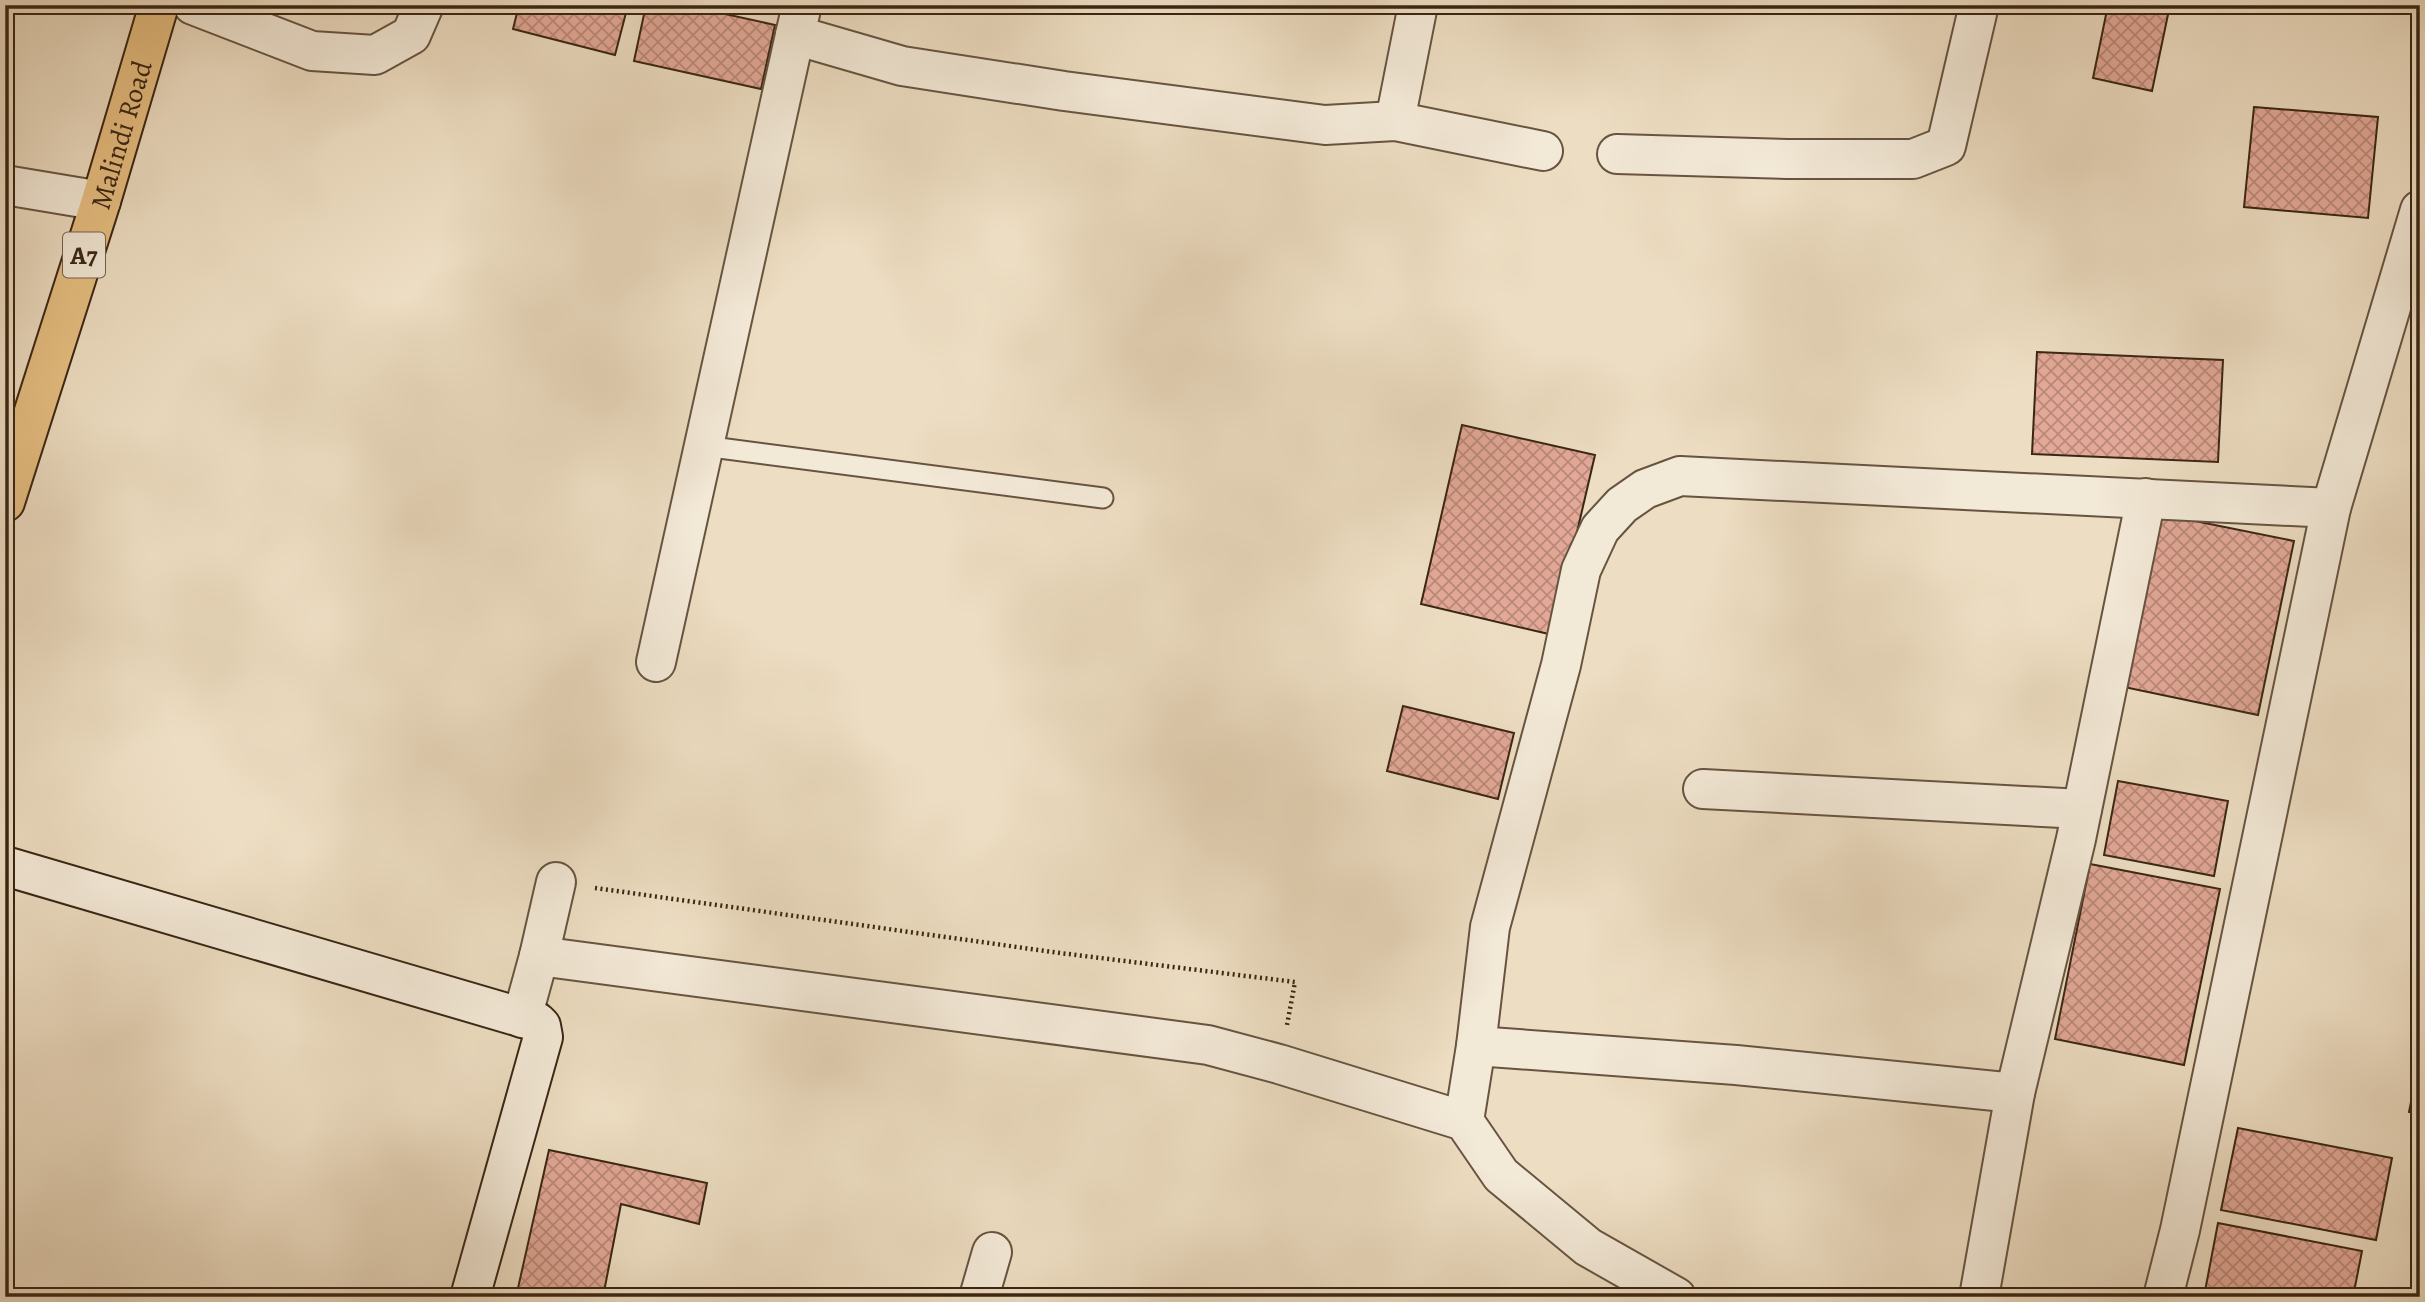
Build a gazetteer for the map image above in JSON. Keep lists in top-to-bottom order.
{
  "streets": {
    "highway": ["Malindi Road", "A7"]
  }
}
